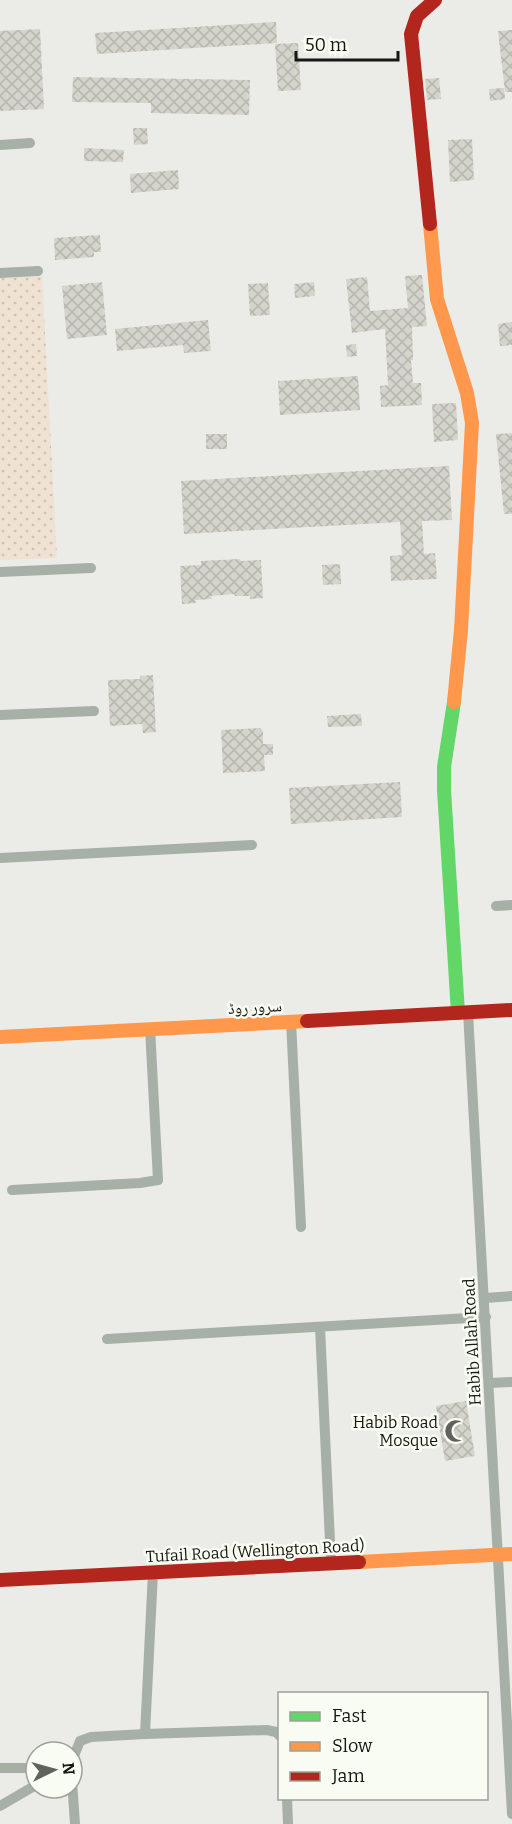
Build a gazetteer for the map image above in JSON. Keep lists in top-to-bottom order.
{
  "streets": {
    "street": ["سرور روڈ", "Habib Allah Road", "Tufail Road (Wellington Road)"]
  },
  "crossings": [
    ["سرور روڈ", "Habib Allah Road"],
    ["Habib Allah Road", "Tufail Road (Wellington Road)"]
  ],
  "places": {
    "mosque": ["Habib Road Mosque"]
  },
  "legend": ["Fast", "Slow", "Jam"],
  "scale_bar": "50 m",
  "north": "right"
}
